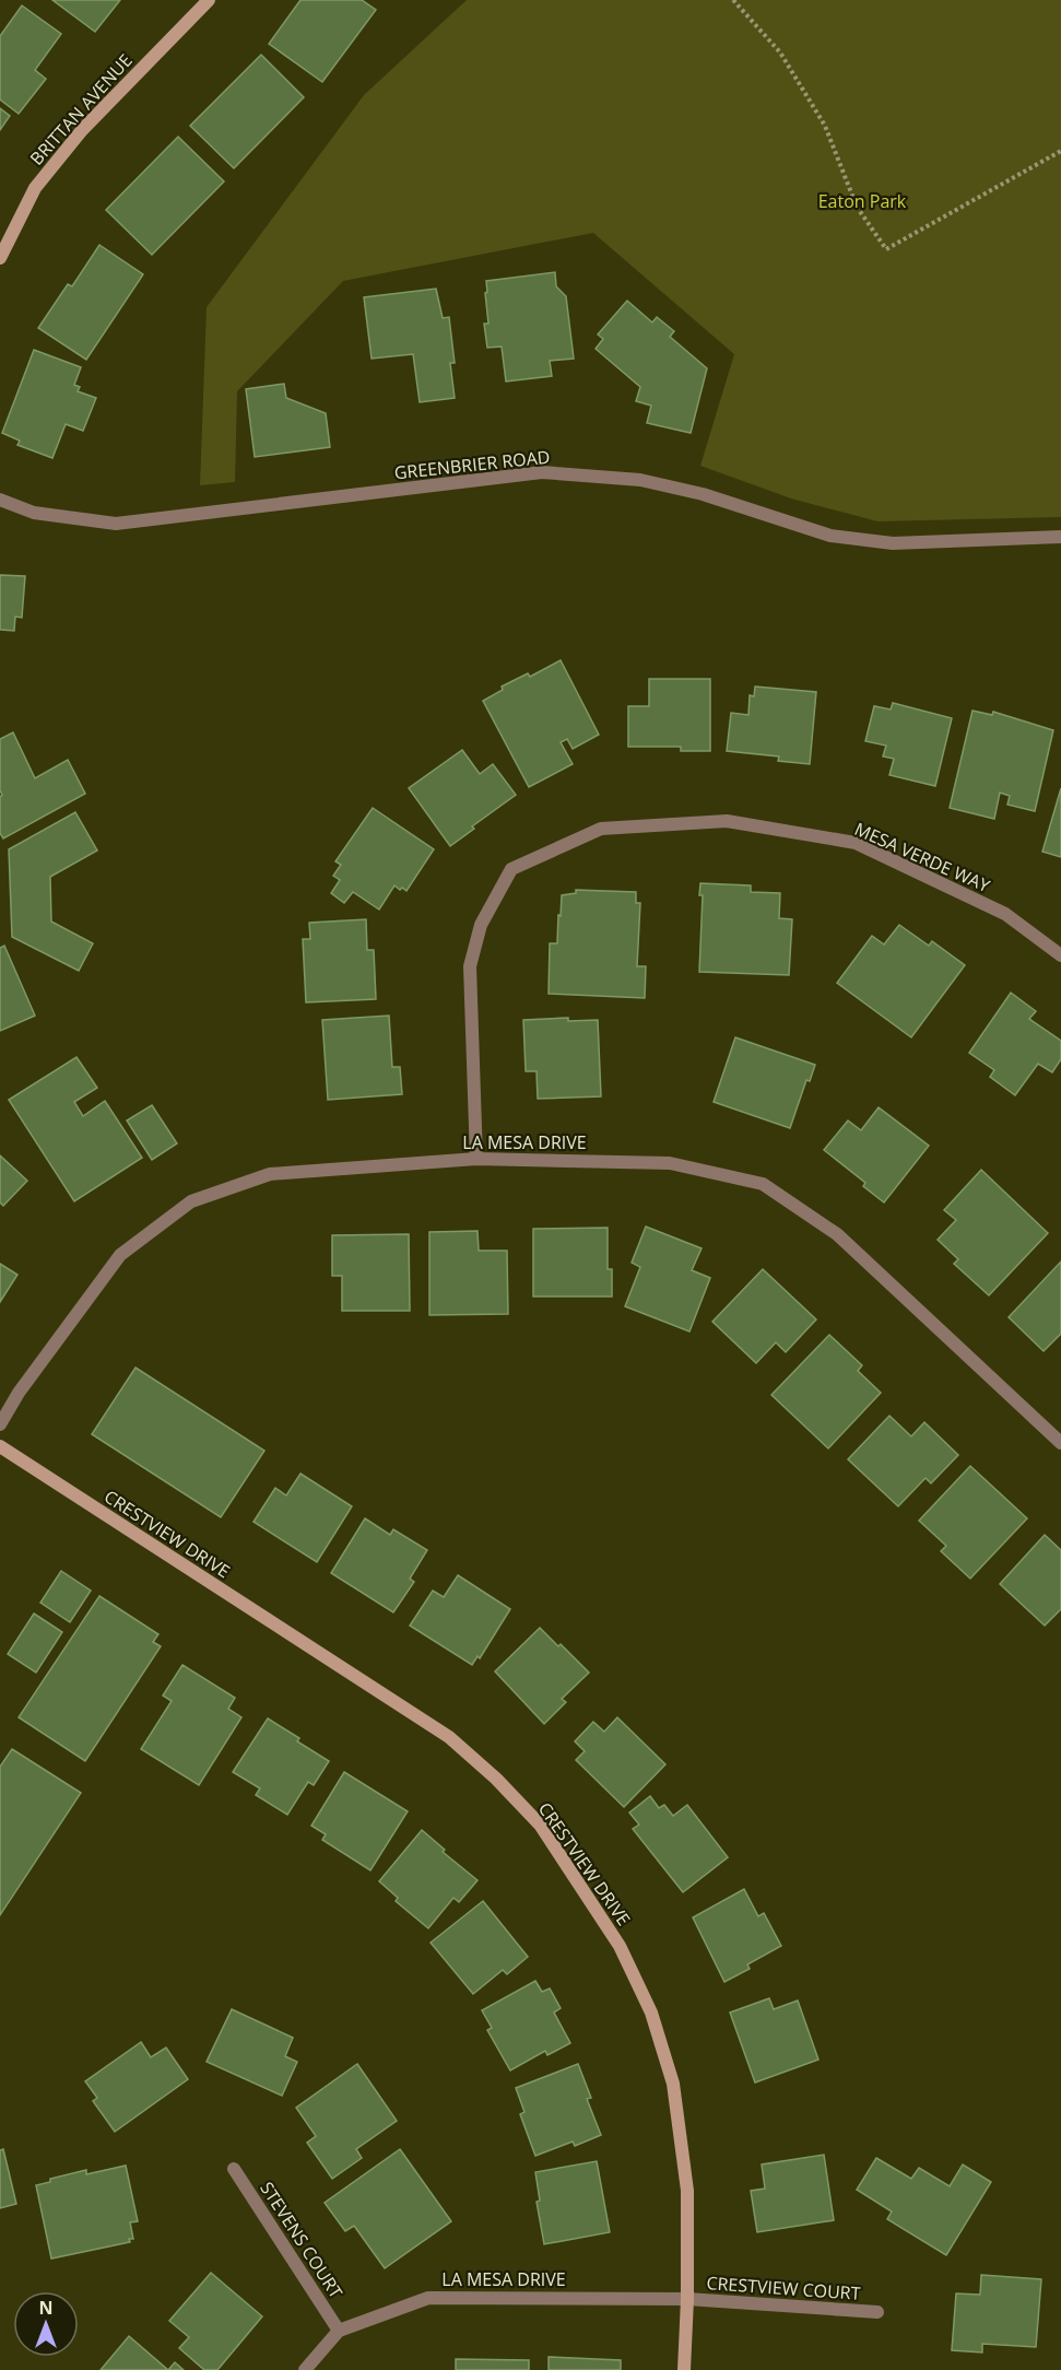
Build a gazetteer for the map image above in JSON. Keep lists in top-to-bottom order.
{
  "streets": {
    "main road": ["BRITTAN AVENUE", "CRESTVIEW DRIVE"],
    "street": [
      "GREENBRIER ROAD",
      "MESA VERDE WAY",
      "LA MESA DRIVE",
      "STEVENS COURT",
      "CRESTVIEW COURT"
    ]
  },
  "crossings": [
    ["MESA VERDE WAY", "LA MESA DRIVE"],
    ["LA MESA DRIVE", "CRESTVIEW DRIVE"],
    ["LA MESA DRIVE", "STEVENS COURT"],
    ["LA MESA DRIVE", "CRESTVIEW COURT"],
    ["CRESTVIEW DRIVE", "CRESTVIEW COURT"]
  ],
  "parks": ["Eaton Park"],
  "north": "top"
}
